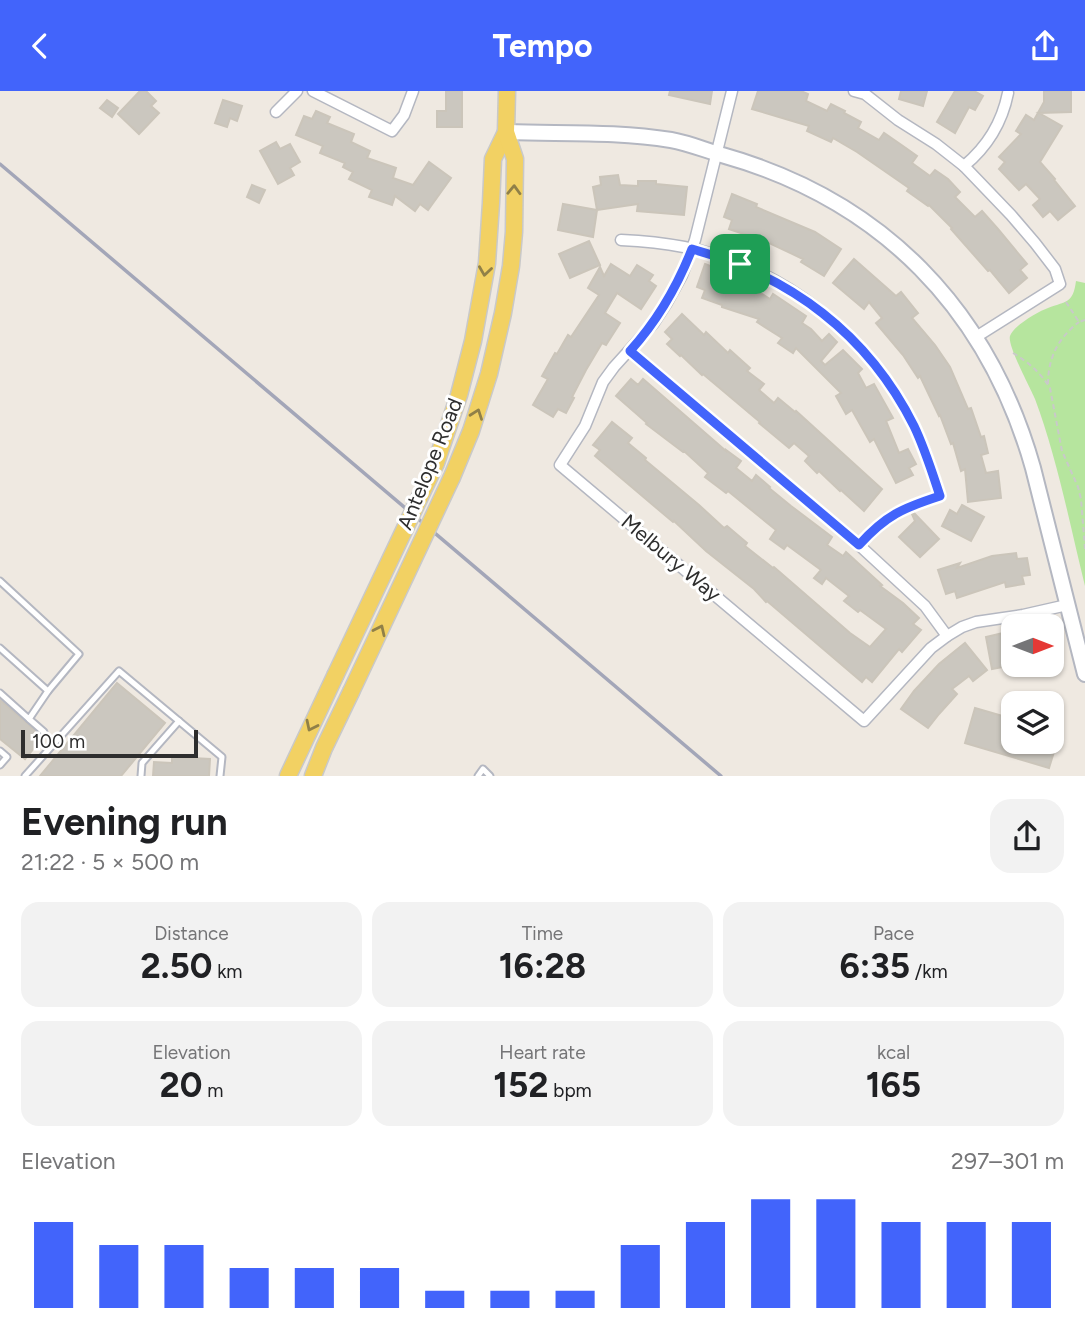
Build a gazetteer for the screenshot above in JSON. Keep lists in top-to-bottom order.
{
  "streets": {
    "main road": ["Antelope Road"],
    "street": ["Melbury Way"]
  },
  "scale_bar": "100 m",
  "north": "right",
  "page": {
    "header": "Tempo",
    "scale": "100 m",
    "heading": ["Evening run", "21:22 · 5 × 500 m"],
    "stats": [
      ["Distance", "2.50 km"],
      ["Time", "16:28"],
      ["Pace", "6:35 /km"],
      ["Elevation", "20 m"],
      ["Heart rate", "152 bpm"],
      ["kcal", "165"]
    ],
    "chart": ["Elevation", "297–301 m"]
  }
}
